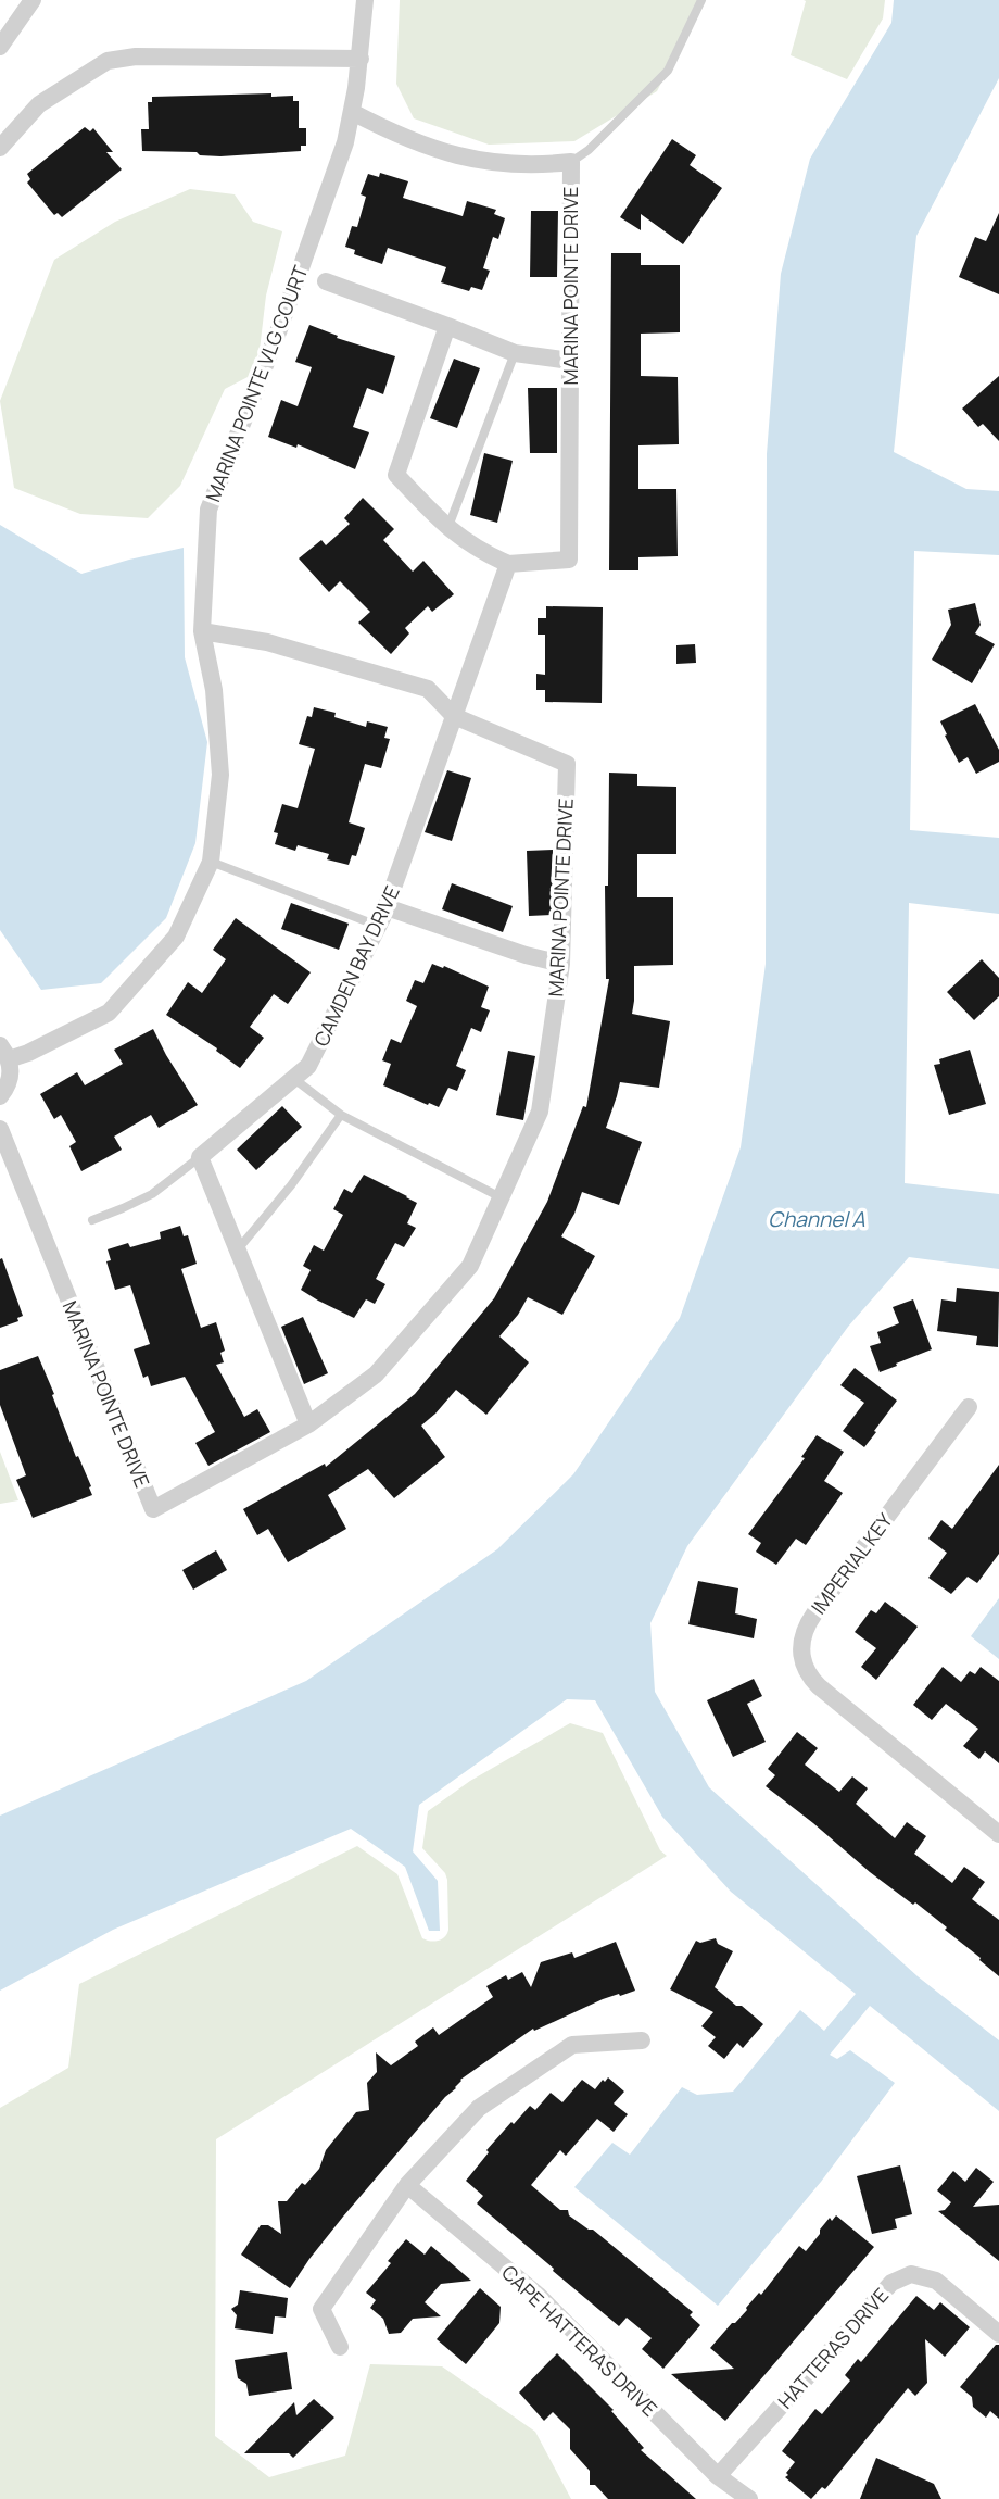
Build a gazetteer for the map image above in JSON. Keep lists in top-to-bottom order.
{
  "streets": {
    "street": [
      "MARINA POINTE DRIVE",
      "MARINA POINTE VLG COURT",
      "CAMDEN BAY DRIVE",
      "IMPERIAL KEY",
      "CAPE HATTERAS DRIVE",
      "HATTERAS DRIVE"
    ]
  },
  "crossings": [
    ["MARINA POINTE DRIVE", "MARINA POINTE VLG COURT"],
    ["MARINA POINTE DRIVE", "CAMDEN BAY DRIVE"],
    ["CAPE HATTERAS DRIVE", "HATTERAS DRIVE"]
  ],
  "water": ["Channel A"]
}
